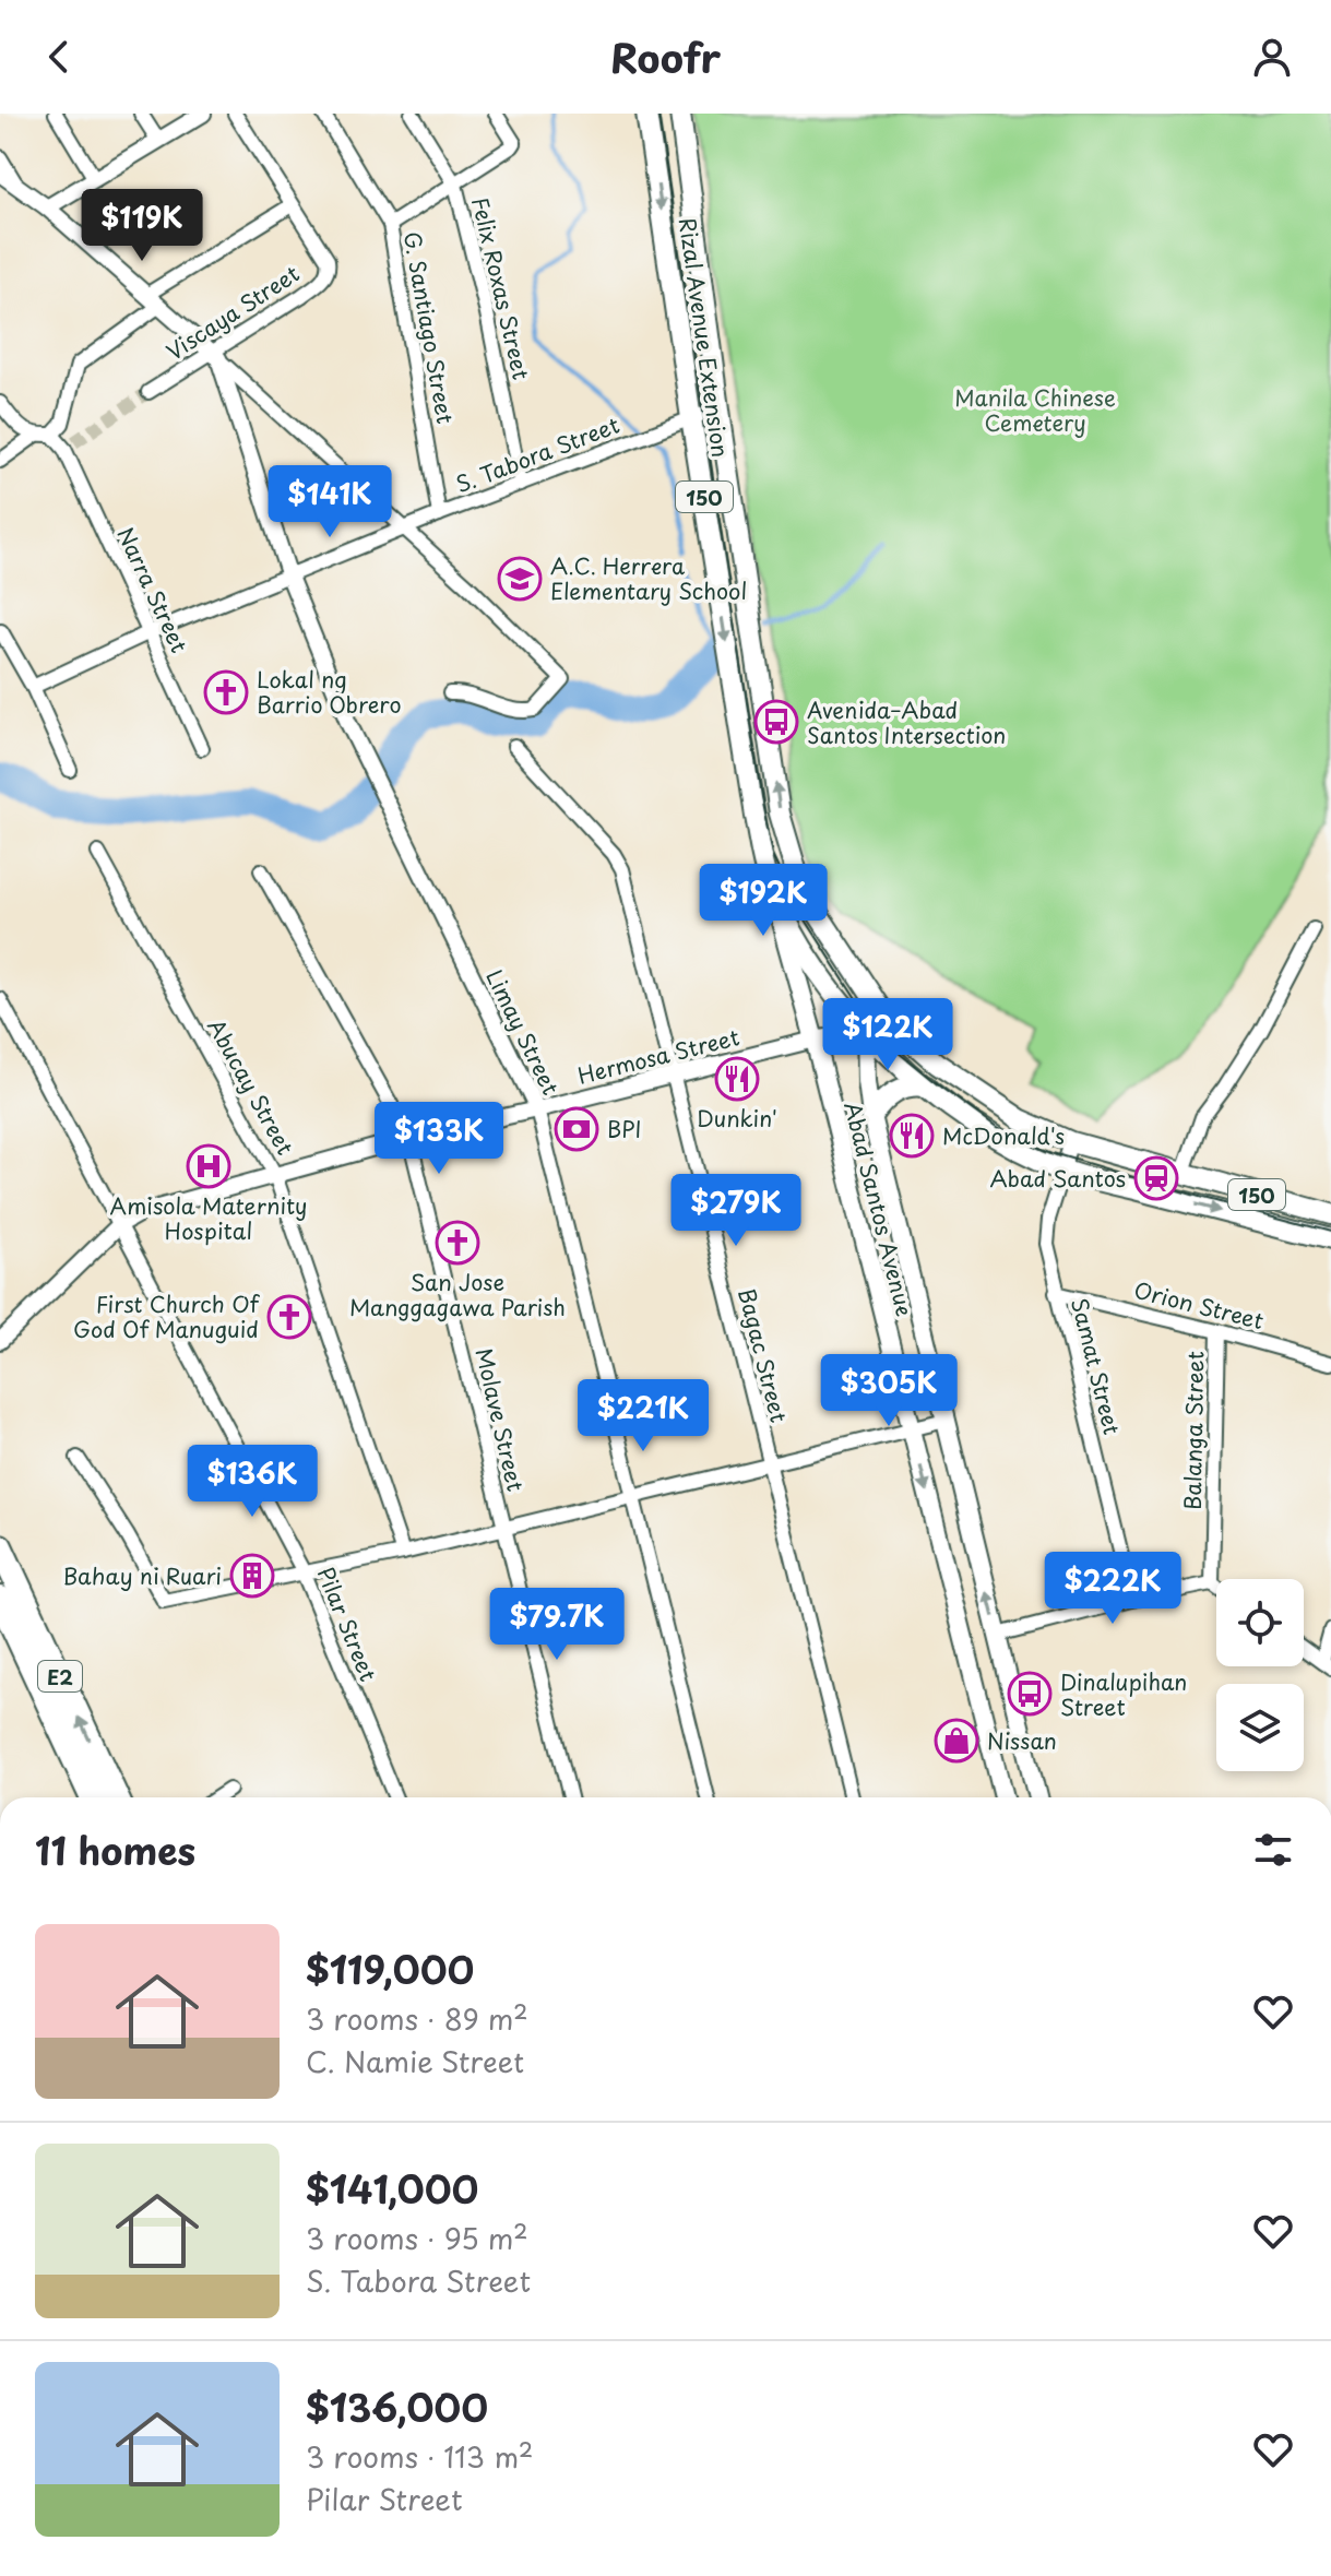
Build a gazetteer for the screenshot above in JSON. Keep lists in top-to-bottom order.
{
  "streets": {
    "highway": ["E2"],
    "main road": ["Rizal Avenue Extension", "150", "Abad Santos Avenue"],
    "street": [
      "Felix Roxas Street",
      "Viscaya Street",
      "G. Santiago Street",
      "S. Tabora Street",
      "Narra Street",
      "Limay Street",
      "Hermosa Street",
      "Abucay Street",
      "Orion Street",
      "Bagac Street",
      "Samat Street",
      "Molave Street",
      "Balanga Street",
      "Pilar Street"
    ]
  },
  "crossings": [
    ["Felix Roxas Street", "S. Tabora Street"],
    ["Viscaya Street", "Limay Street"],
    ["G. Santiago Street", "S. Tabora Street"],
    ["Rizal Avenue Extension", "S. Tabora Street"],
    ["Rizal Avenue Extension", "150"],
    ["Rizal Avenue Extension", "Abad Santos Avenue"],
    ["S. Tabora Street", "Narra Street"],
    ["S. Tabora Street", "Limay Street"],
    ["150", "Hermosa Street"],
    ["150", "Abad Santos Avenue"],
    ["150", "Samat Street"],
    ["Limay Street", "Hermosa Street"],
    ["Hermosa Street", "Abucay Street"],
    ["Hermosa Street", "Abad Santos Avenue"],
    ["Hermosa Street", "Bagac Street"],
    ["Hermosa Street", "Molave Street"],
    ["Hermosa Street", "Pilar Street"],
    ["Orion Street", "Samat Street"],
    ["Orion Street", "Balanga Street"]
  ],
  "parks": ["Manila Chinese Cemetery"],
  "places": {
    "school or university": ["A.C. Herrera Elementary School"],
    "church": ["Lokal ng Barrio Obrero", "San Jose Manggagawa Parish", "First Church Of God Of Manuguid"],
    "bus stop": ["Avenida–Abad Santos Intersection", "Dinalupihan Street"],
    "restaurant": ["Dunkin'", "McDonald's"],
    "bank": ["BPI"],
    "hospital": ["Amisola Maternity Hospital"],
    "station": ["Abad Santos"],
    "building": ["Bahay ni Ruari"],
    "shop": ["Nissan"]
  },
  "page": {
    "header": "Roofr",
    "price": [
      "$119K",
      "$141K",
      "$192K",
      "$122K",
      "$133K",
      "$279K",
      "$305K",
      "$221K",
      "$136K",
      "$222K",
      "$79.7K"
    ],
    "heading": "11 homes",
    "list": [
      {
        "name": "$119,000",
        "note": "3 rooms · 89 m² · C. Namie Street"
      },
      {
        "name": "$141,000",
        "note": "3 rooms · 95 m² · S. Tabora Street"
      },
      {
        "name": "$136,000",
        "note": "3 rooms · 113 m² · Pilar Street"
      }
    ]
  }
}
